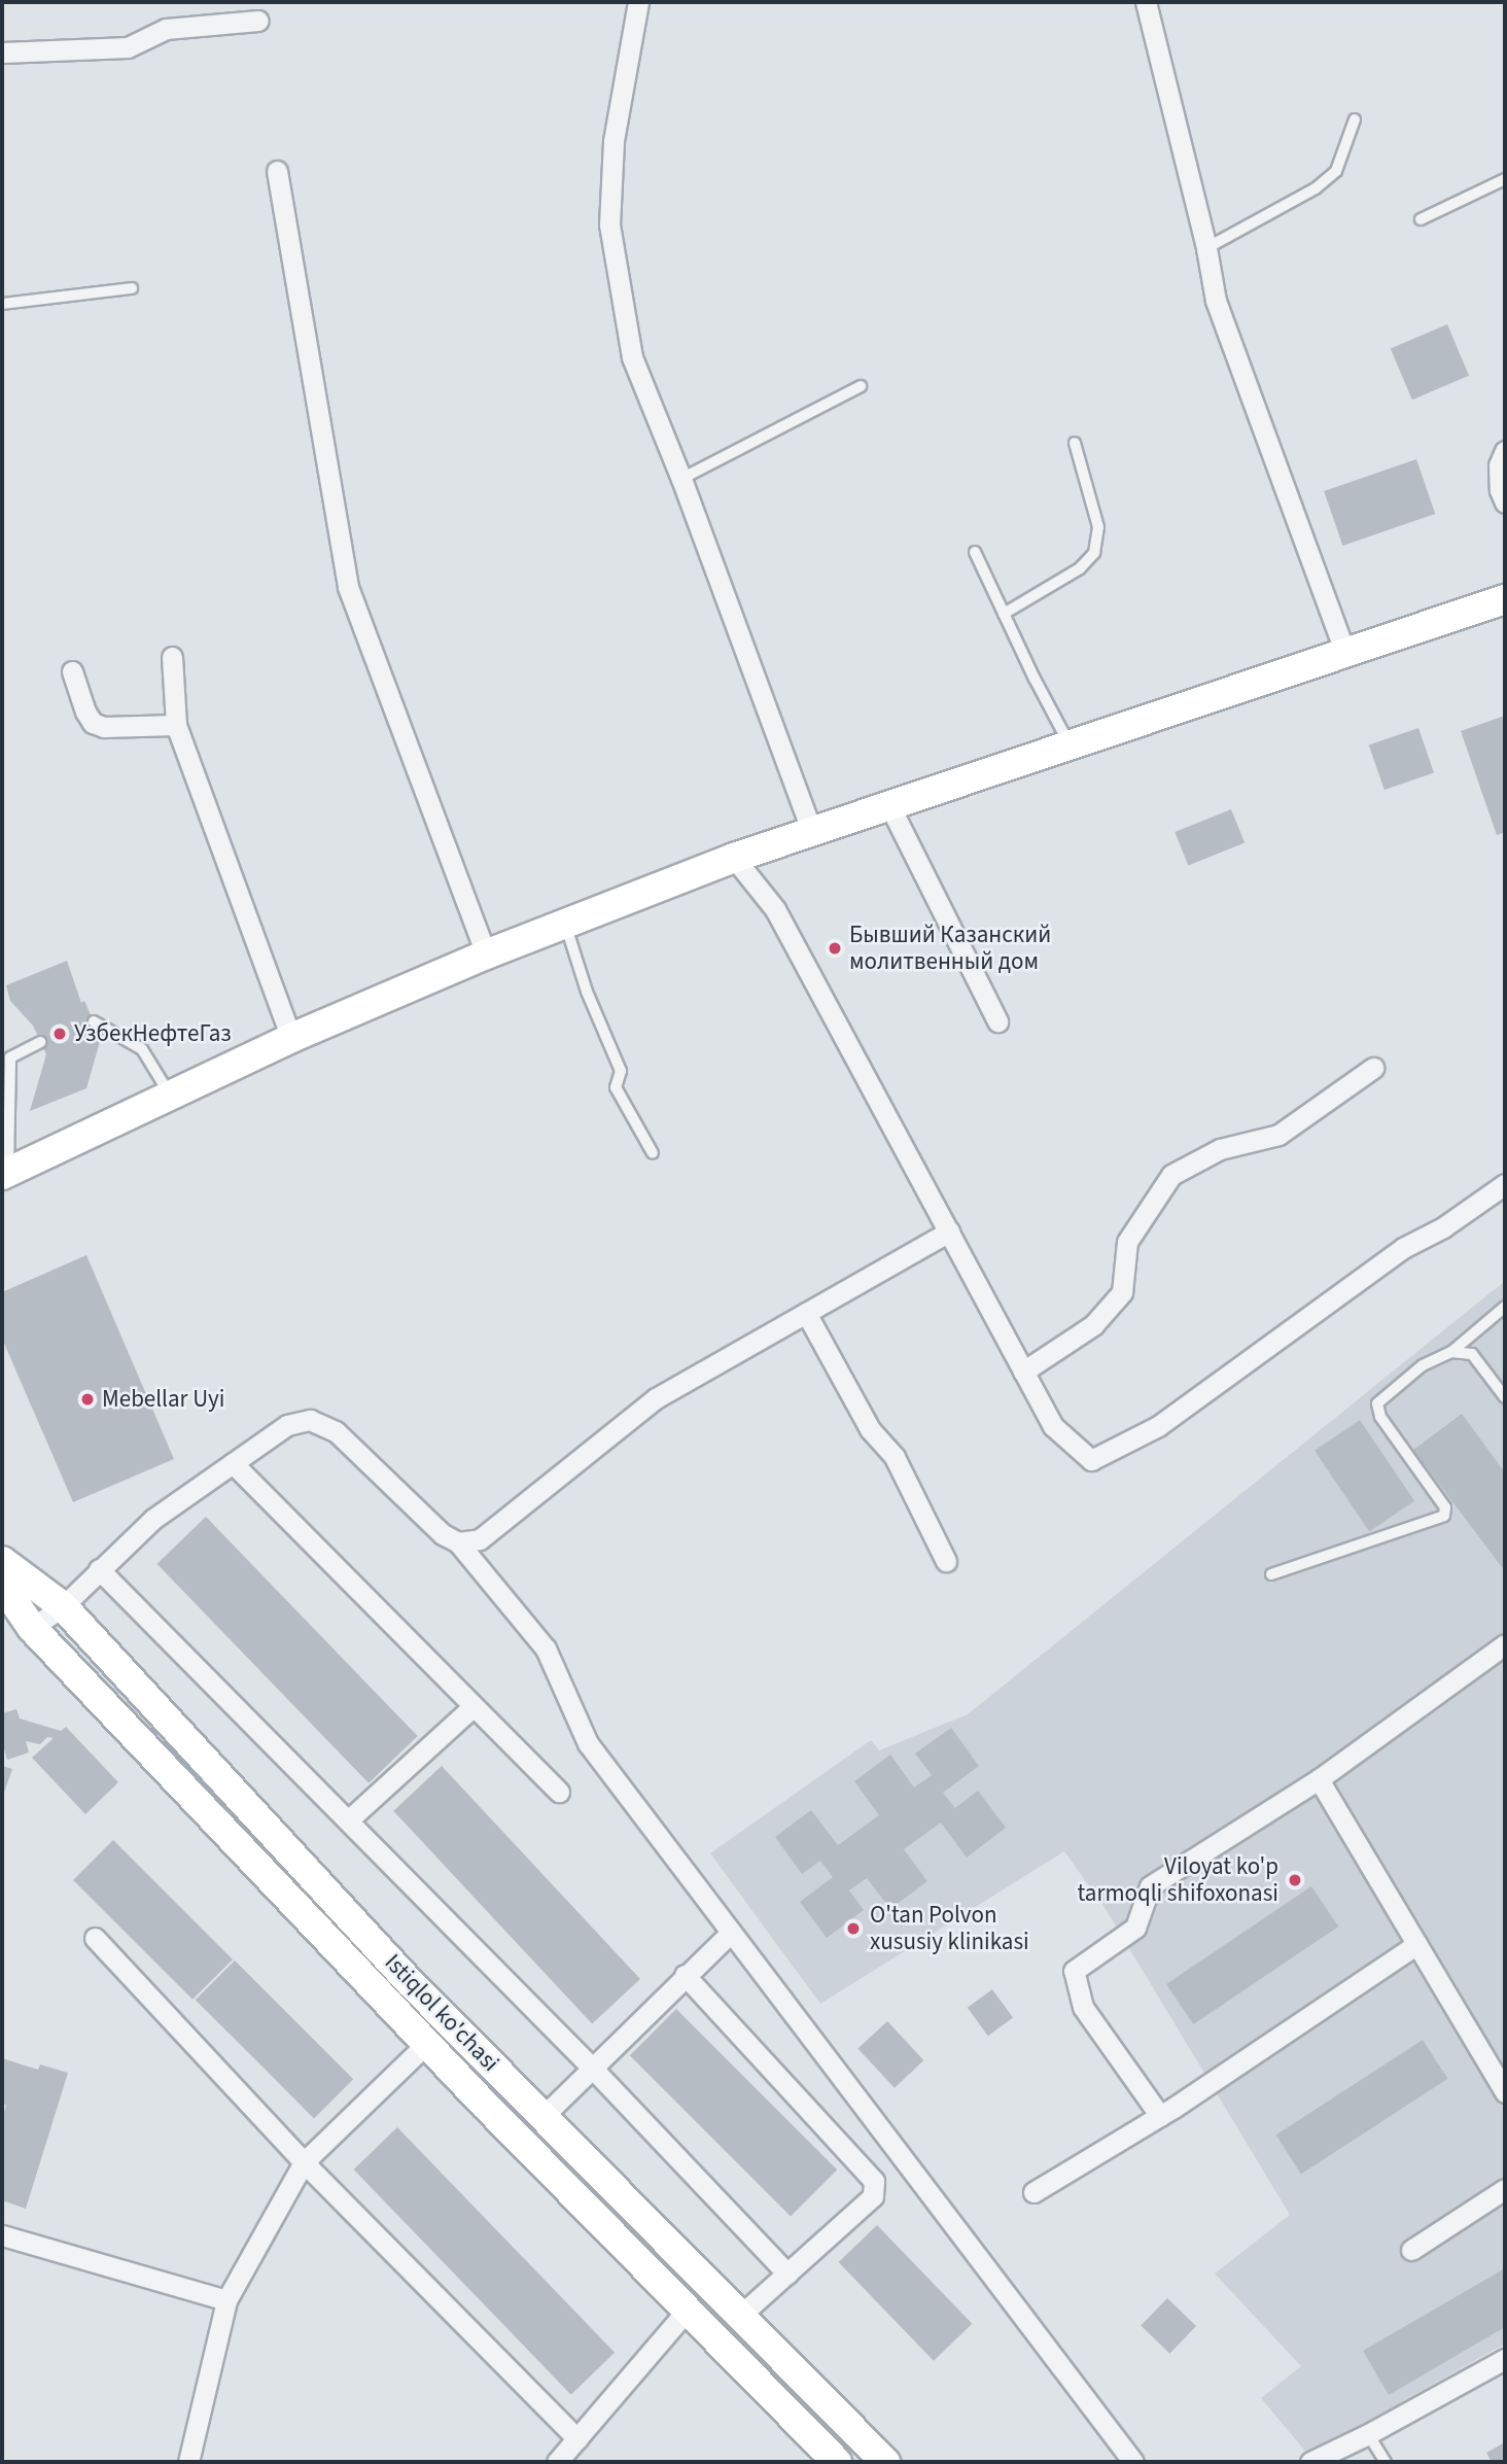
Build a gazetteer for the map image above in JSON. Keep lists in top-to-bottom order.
{
  "streets": {
    "main road": ["Istiqlol ko'chasi"]
  },
  "places": [
    "Бывший Казанский молитвенный дом",
    "УзбекНефтеГаз",
    "Mebellar Uyi",
    "Viloyat ko'p tarmoqli shifoxonasi",
    "O'tan Polvon xususiy klinikasi"
  ]
}
